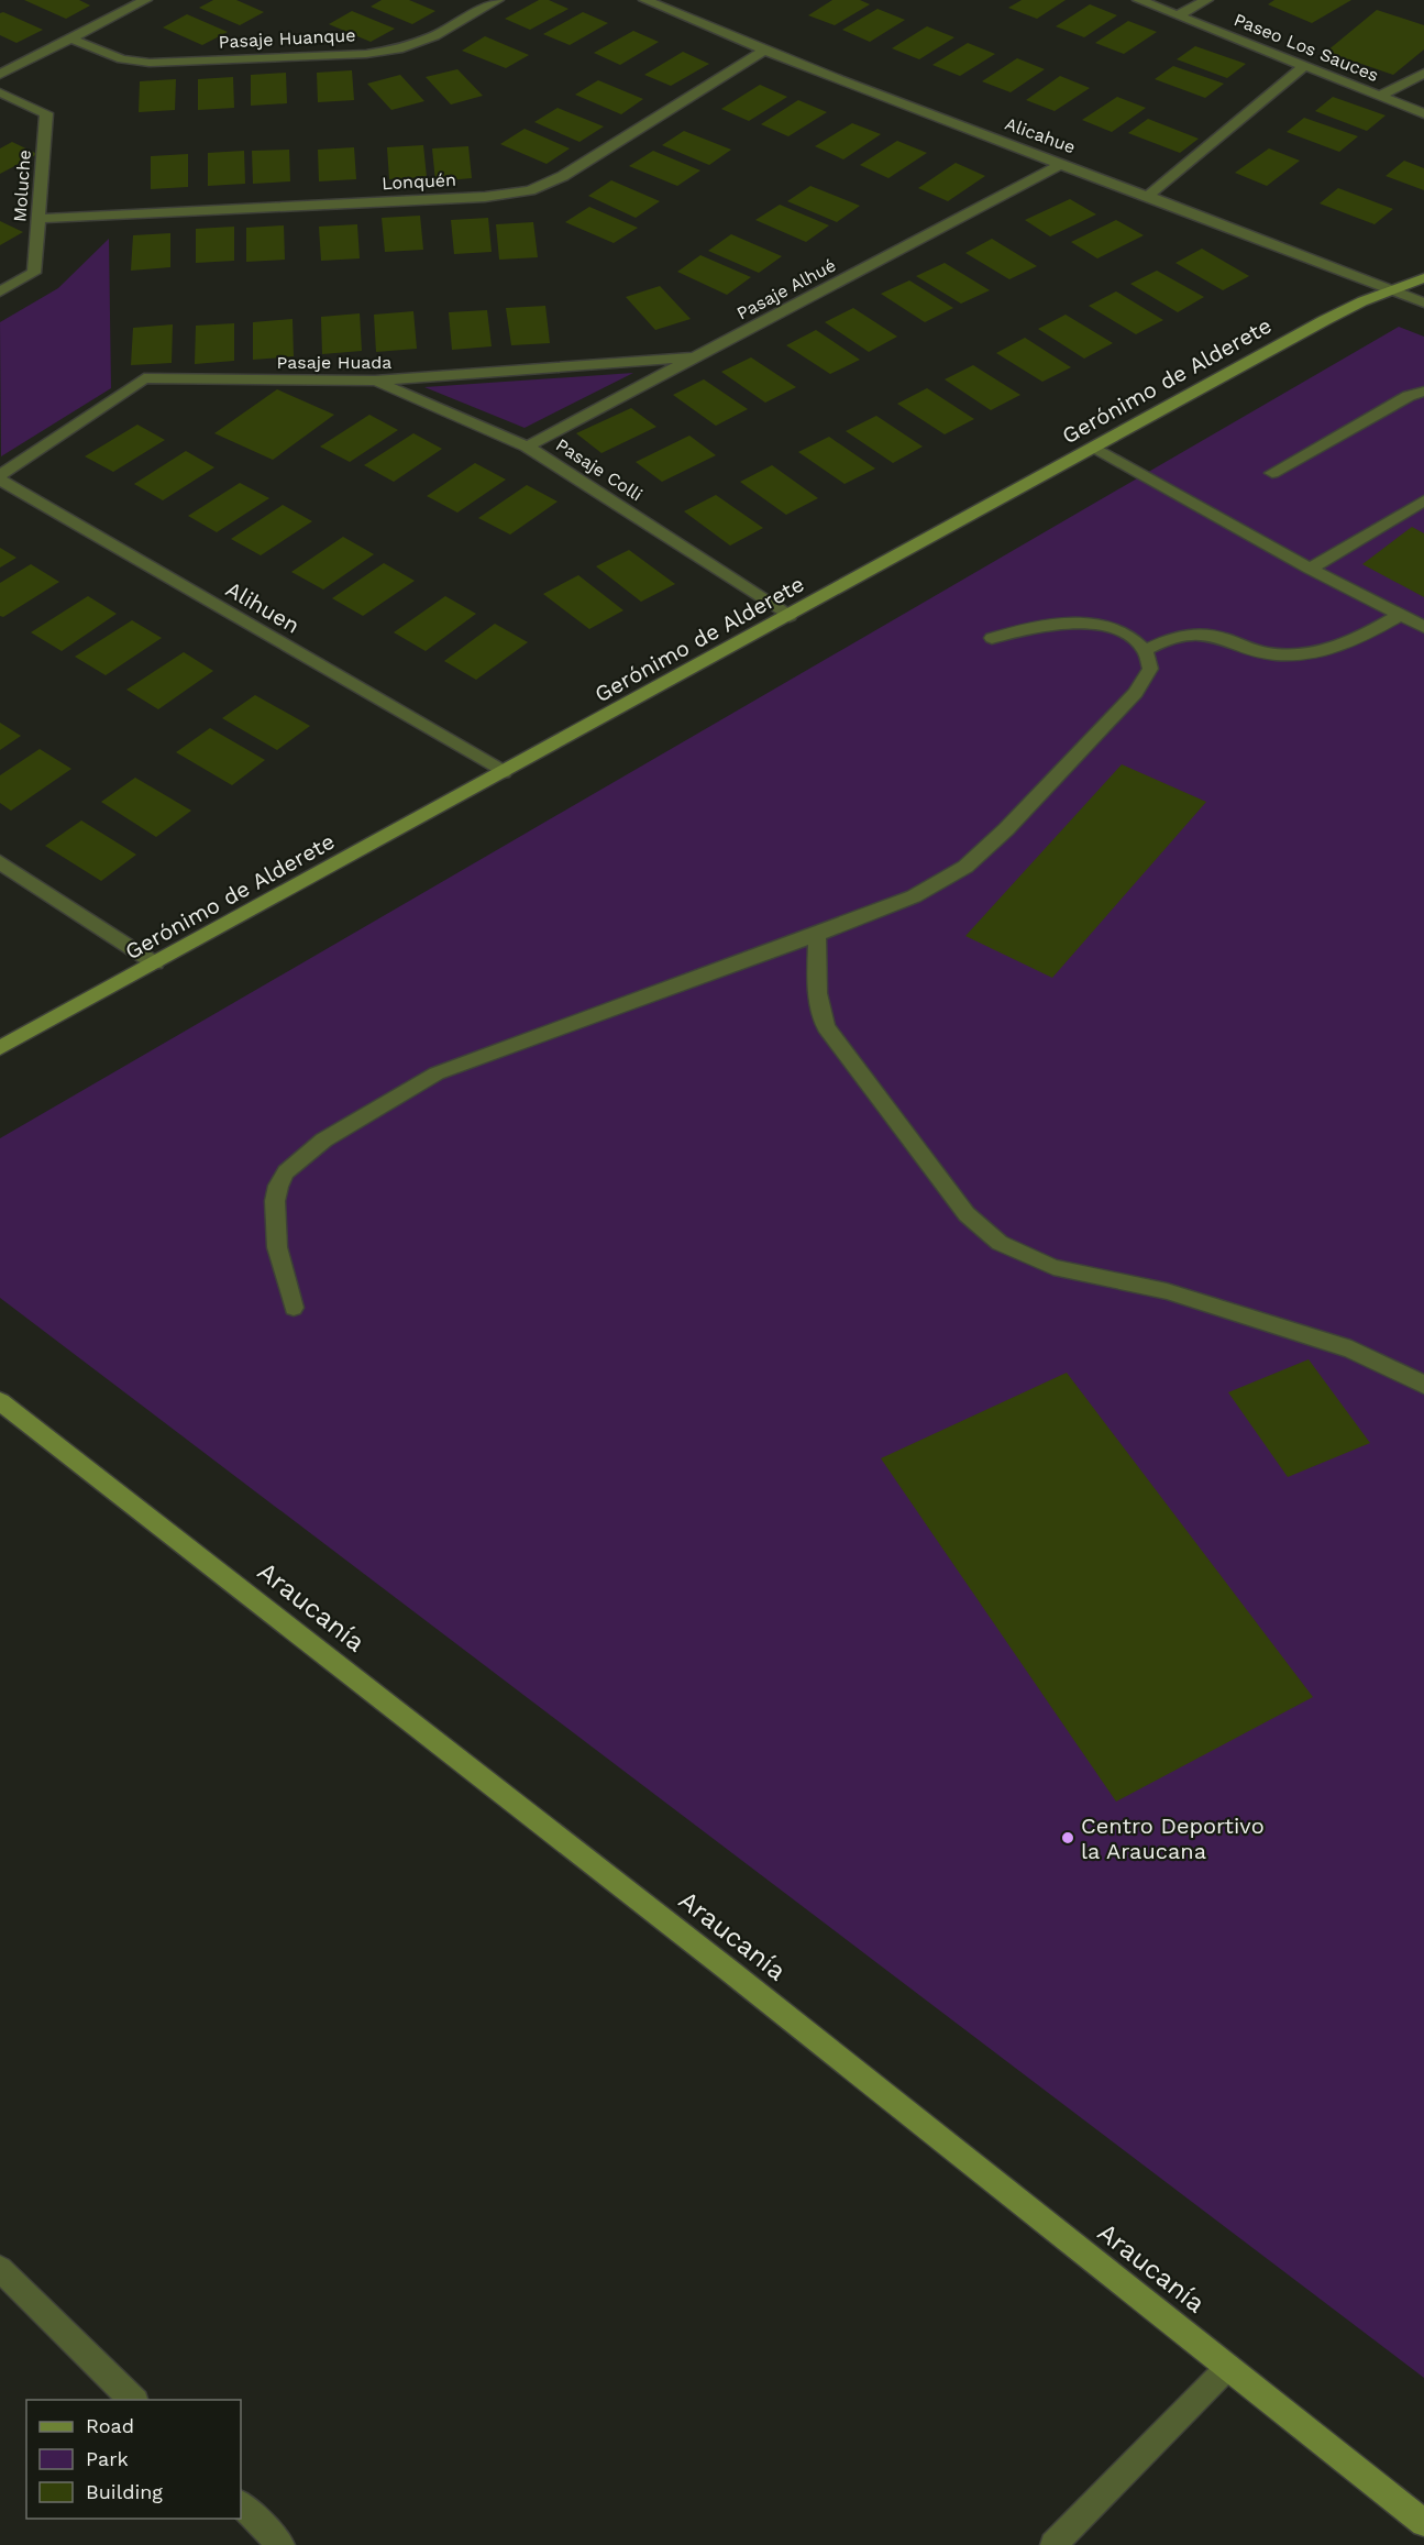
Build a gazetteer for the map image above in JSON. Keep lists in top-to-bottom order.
{
  "streets": {
    "street": [
      "Pasaje Huanque",
      "Paseo Los Sauces",
      "Alicahue",
      "Lonquén",
      "Moluche",
      "Pasaje Alhué",
      "Pasaje Huada",
      "Gerónimo de Alderete",
      "Pasaje Colli",
      "Alihuen",
      "Araucanía"
    ]
  },
  "crossings": [
    ["Alicahue", "Lonquén"],
    ["Alicahue", "Pasaje Alhué"],
    ["Alicahue", "Gerónimo de Alderete"],
    ["Lonquén", "Moluche"],
    ["Pasaje Alhué", "Pasaje Huada"],
    ["Pasaje Alhué", "Pasaje Colli"],
    ["Pasaje Huada", "Pasaje Colli"],
    ["Pasaje Huada", "Alihuen"],
    ["Gerónimo de Alderete", "Pasaje Colli"],
    ["Gerónimo de Alderete", "Alihuen"]
  ],
  "places": ["Centro Deportivo la Araucana"],
  "legend": ["Road", "Park", "Building"]
}
